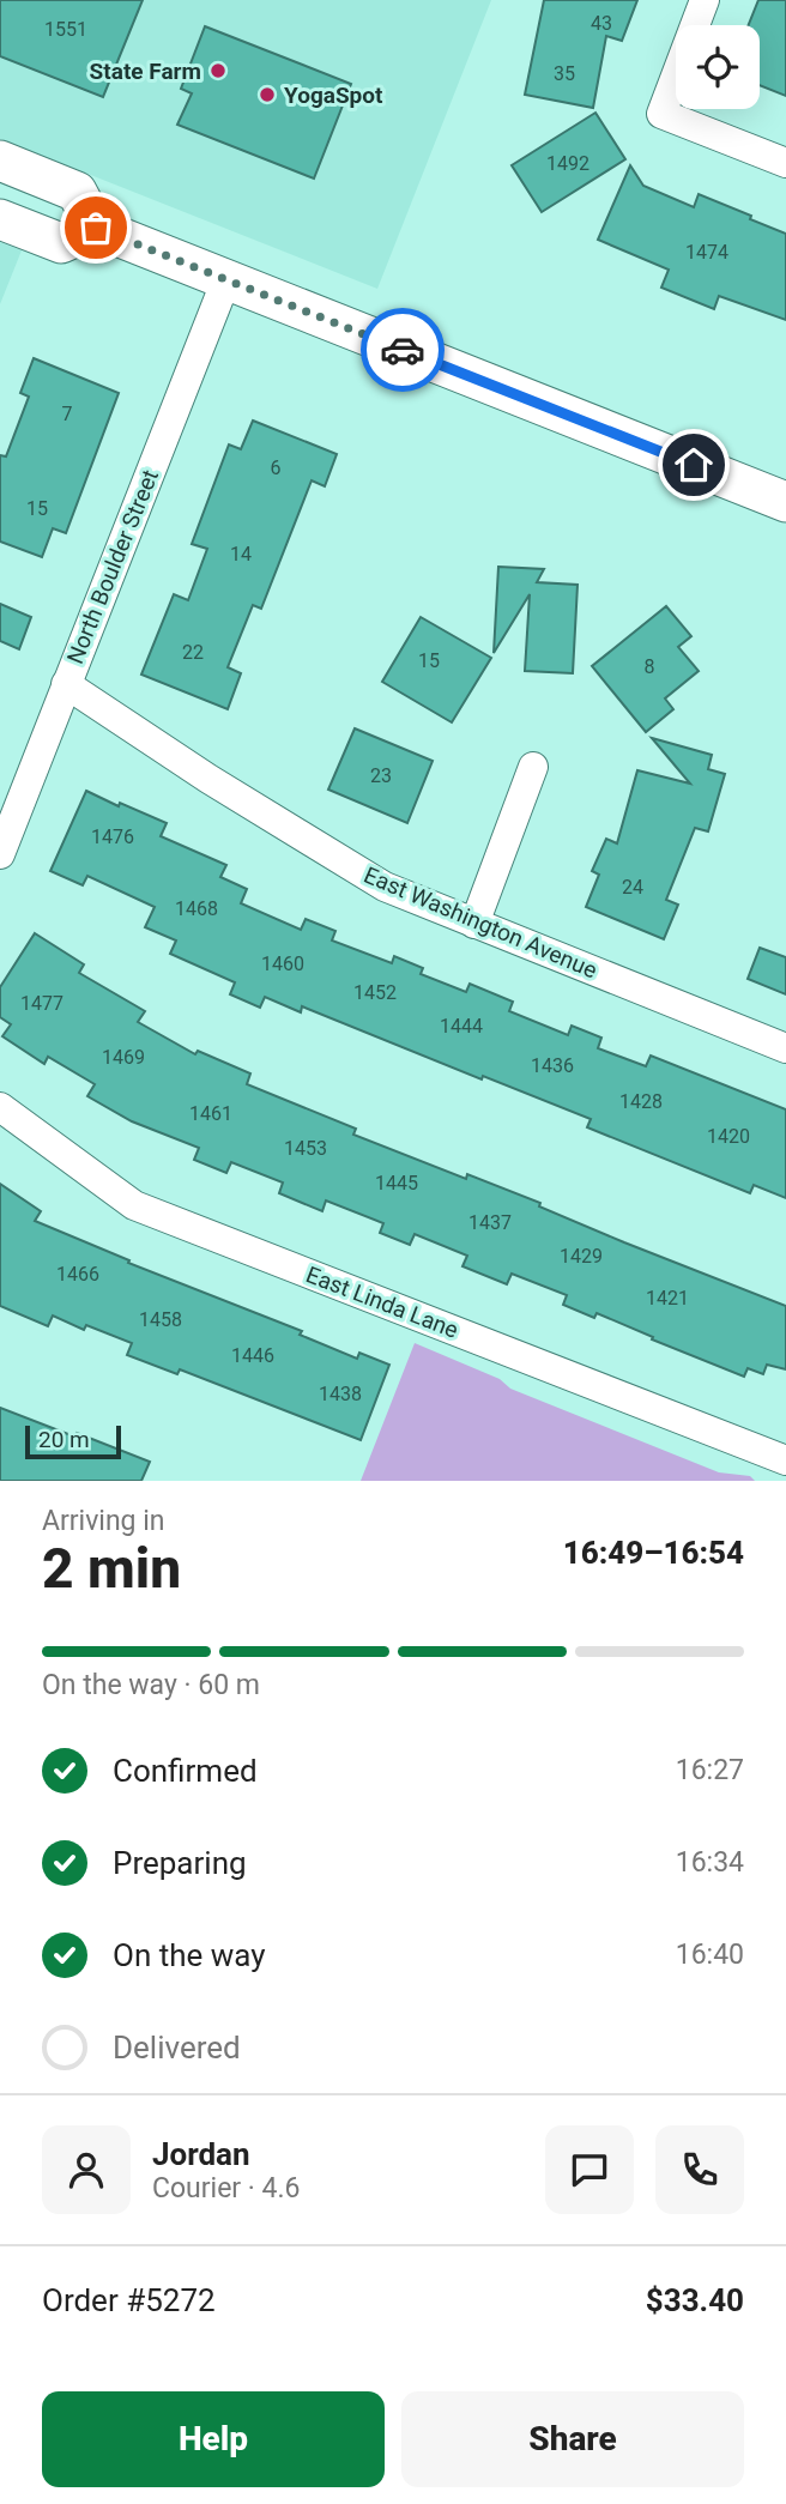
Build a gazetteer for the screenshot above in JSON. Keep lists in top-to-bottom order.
{
  "streets": {
    "street": ["North Boulder Street", "East Washington Avenue", "East Linda Lane"]
  },
  "crossings": [
    ["North Boulder Street", "East Washington Avenue"]
  ],
  "places": ["State Farm", "YogaSpot"],
  "house_numbers": [
    "43",
    "1551",
    "35",
    "1492",
    "1474",
    "7",
    "6",
    "15",
    "14",
    "22",
    "15",
    "8",
    "23",
    "1476",
    "24",
    "1468",
    "1460",
    "1452",
    "1477",
    "1444",
    "1469",
    "1436",
    "1428",
    "1461",
    "1420",
    "1453",
    "1445",
    "1437",
    "1429",
    "1466",
    "1421",
    "1458",
    "1446",
    "1438"
  ],
  "scale_bar": "20 m",
  "page": {
    "scale": "20 m",
    "heading": ["2 min", "Arriving in", "16:49–16:54"],
    "panel": [
      "Jordan",
      "Courier · 4.6",
      "Order #5272",
      "$33.40"
    ],
    "bar": "On the way · 60 m",
    "list": [
      ["Confirmed", "16:27"],
      ["Preparing", "16:34"],
      ["On the way", "16:40"],
      "Delivered"
    ],
    "buttons": ["Help", "Share"]
  }
}
